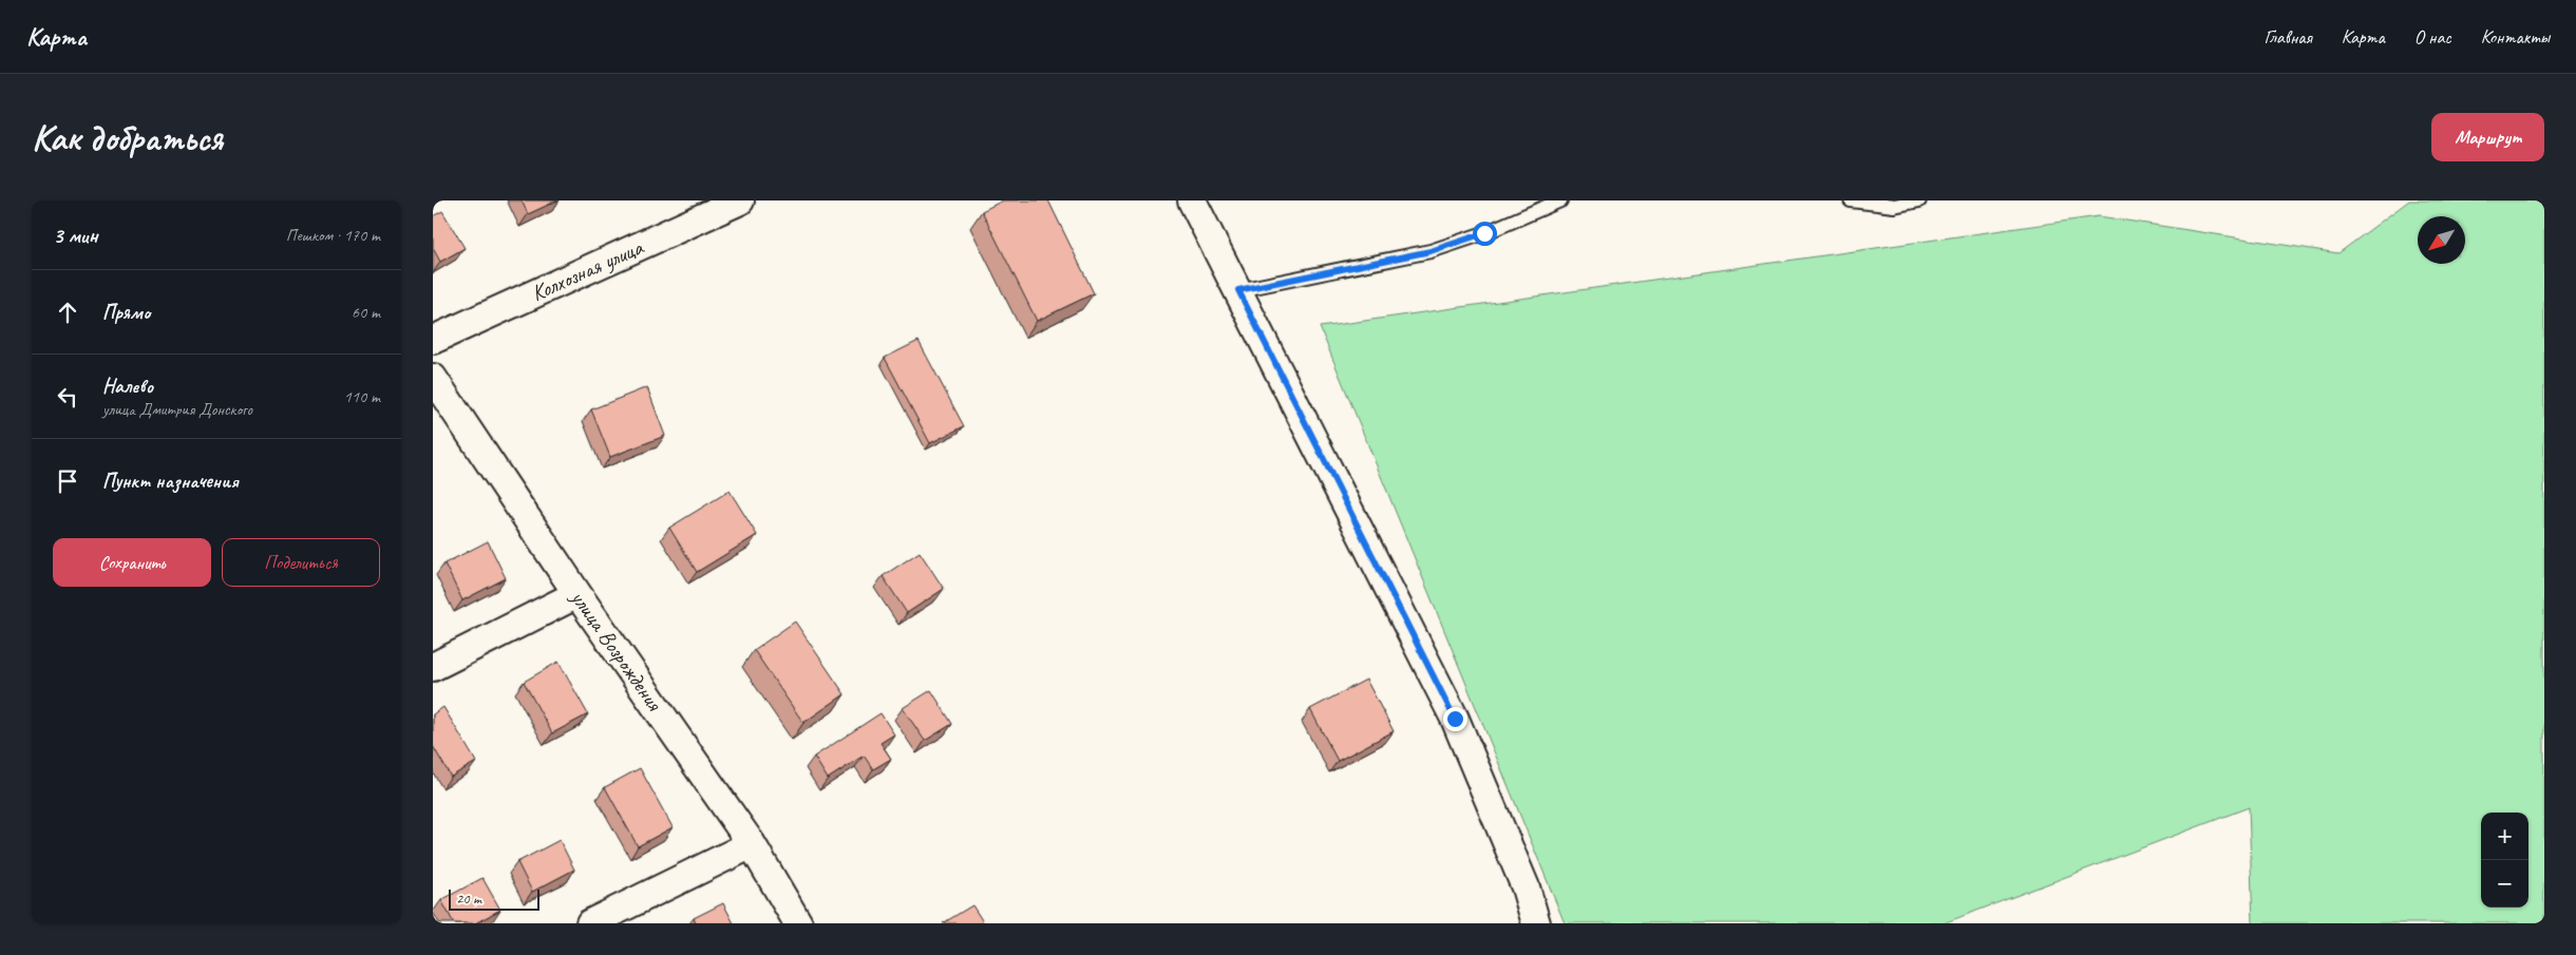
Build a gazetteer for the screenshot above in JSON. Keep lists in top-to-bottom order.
{
  "streets": {
    "street": ["Колхозная улица", "улица Возрождения"]
  },
  "scale_bar": "20 m",
  "north": "bottom left",
  "page": {
    "header": "Карта",
    "nav": [
      "Главная",
      "Карта",
      "О нас",
      "Контакты"
    ],
    "buttons": [
      "Маршрут",
      ["Сохранить", "Поделиться"]
    ],
    "title": "Как добраться",
    "heading": ["3 мин", "Пешком · 170 m"],
    "list": [
      ["Прямо", "60 m"],
      ["Налево", "улица Дмитрия Донского", "110 m"],
      "Пункт назначения"
    ],
    "map_buttons": ["+", "−"],
    "scale": "20 m"
  }
}
